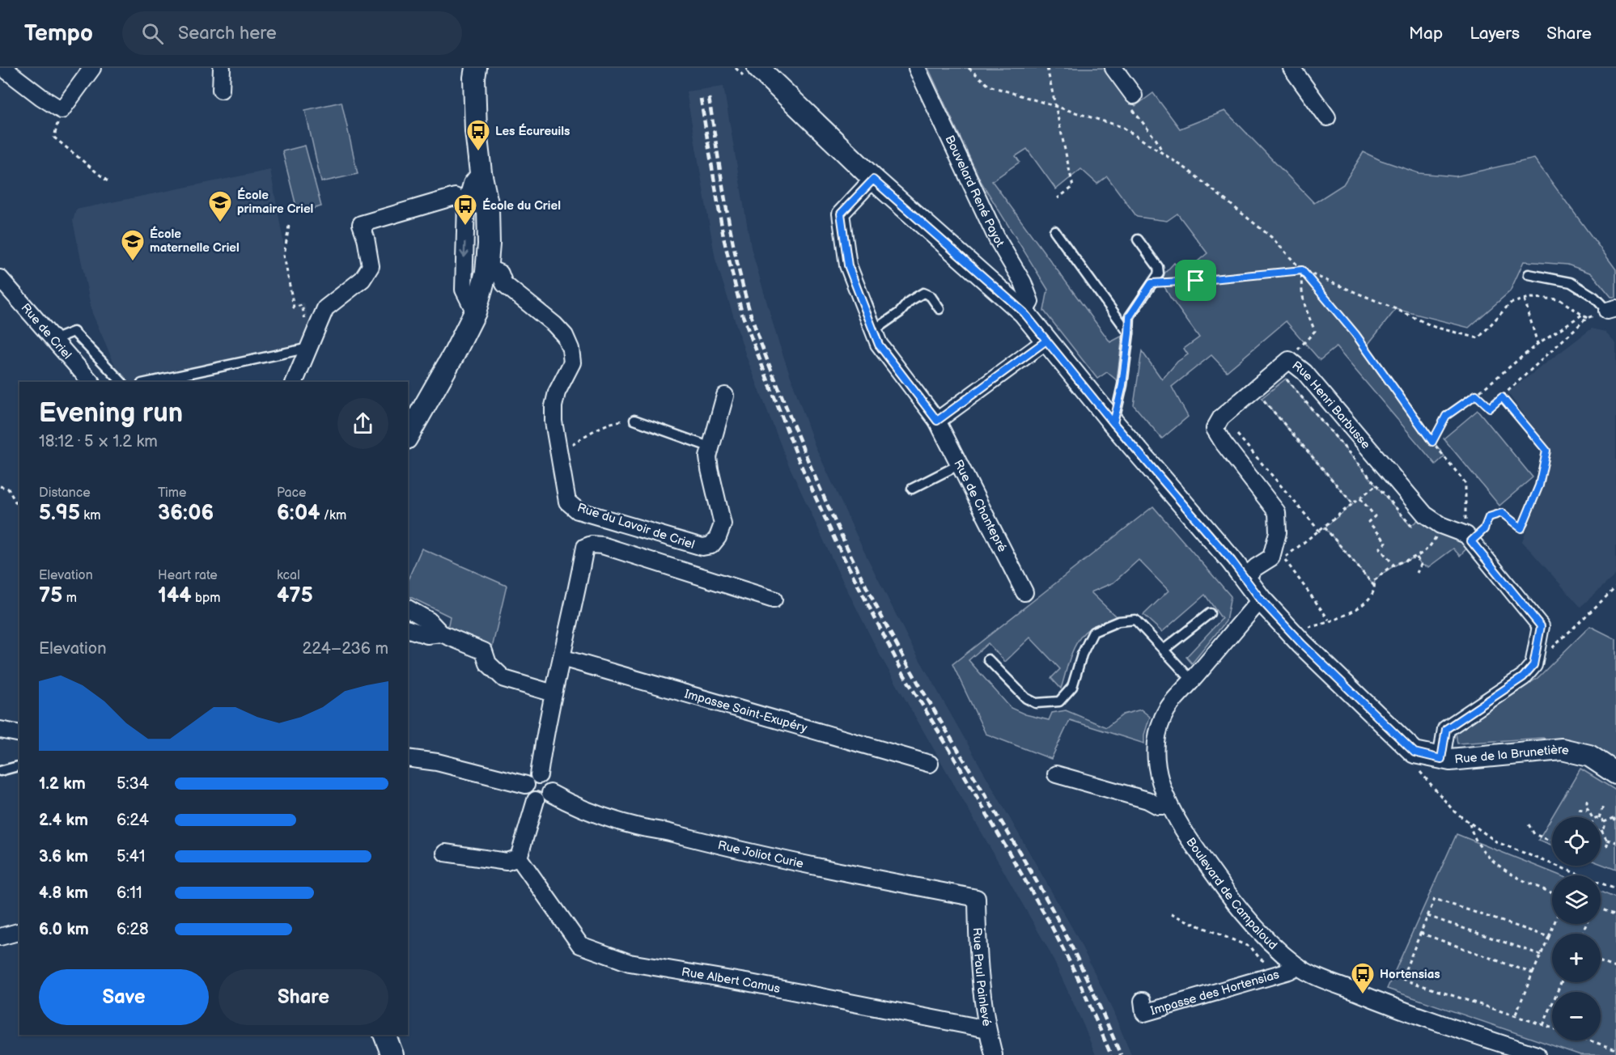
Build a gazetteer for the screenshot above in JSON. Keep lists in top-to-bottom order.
{
  "streets": {
    "street": [
      "Bouvelard René Payot",
      "Rue de Criel",
      "Rue Henri Barbusse",
      "Rue de Chantepré",
      "Rue du Lavoir de Criel",
      "Impasse Saint-Exupéry",
      "Rue de la Brunetière",
      "Rue Joliot Curie",
      "Boulevard de Campaloud",
      "Rue Paul Painlevé",
      "Rue Albert Camus",
      "Impasse des Hortensias"
    ]
  },
  "crossings": [
    ["Rue Joliot Curie", "Rue Paul Painlevé"],
    ["Boulevard de Campaloud", "Impasse des Hortensias"],
    ["Rue Paul Painlevé", "Rue Albert Camus"]
  ],
  "places": {
    "bus stop": ["Les Écureuils", "École du Criel", "Hortensias"],
    "school or university": ["École primaire Criel", "École maternelle Criel"]
  },
  "page": {
    "header": "Tempo",
    "search": "Search here",
    "nav": ["Map", "Layers", "Share"],
    "heading": ["Evening run", "18:12 · 5 × 1.2 km"],
    "stats": [
      ["Distance", "5.95 km"],
      ["Time", "36:06"],
      ["Pace", "6:04 /km"],
      ["Elevation", "75 m"],
      ["Heart rate", "144 bpm"],
      ["kcal", "475"]
    ],
    "chart": ["Elevation", "224–236 m"],
    "list": [
      {
        "name": "1.2 km",
        "note": "5:34"
      },
      {
        "name": "2.4 km",
        "note": "6:24"
      },
      {
        "name": "3.6 km",
        "note": "5:41"
      },
      {
        "name": "4.8 km",
        "note": "6:11"
      },
      {
        "name": "6.0 km",
        "note": "6:28"
      }
    ],
    "map_buttons": ["+", "−"],
    "buttons": ["Save", "Share"]
  }
}
